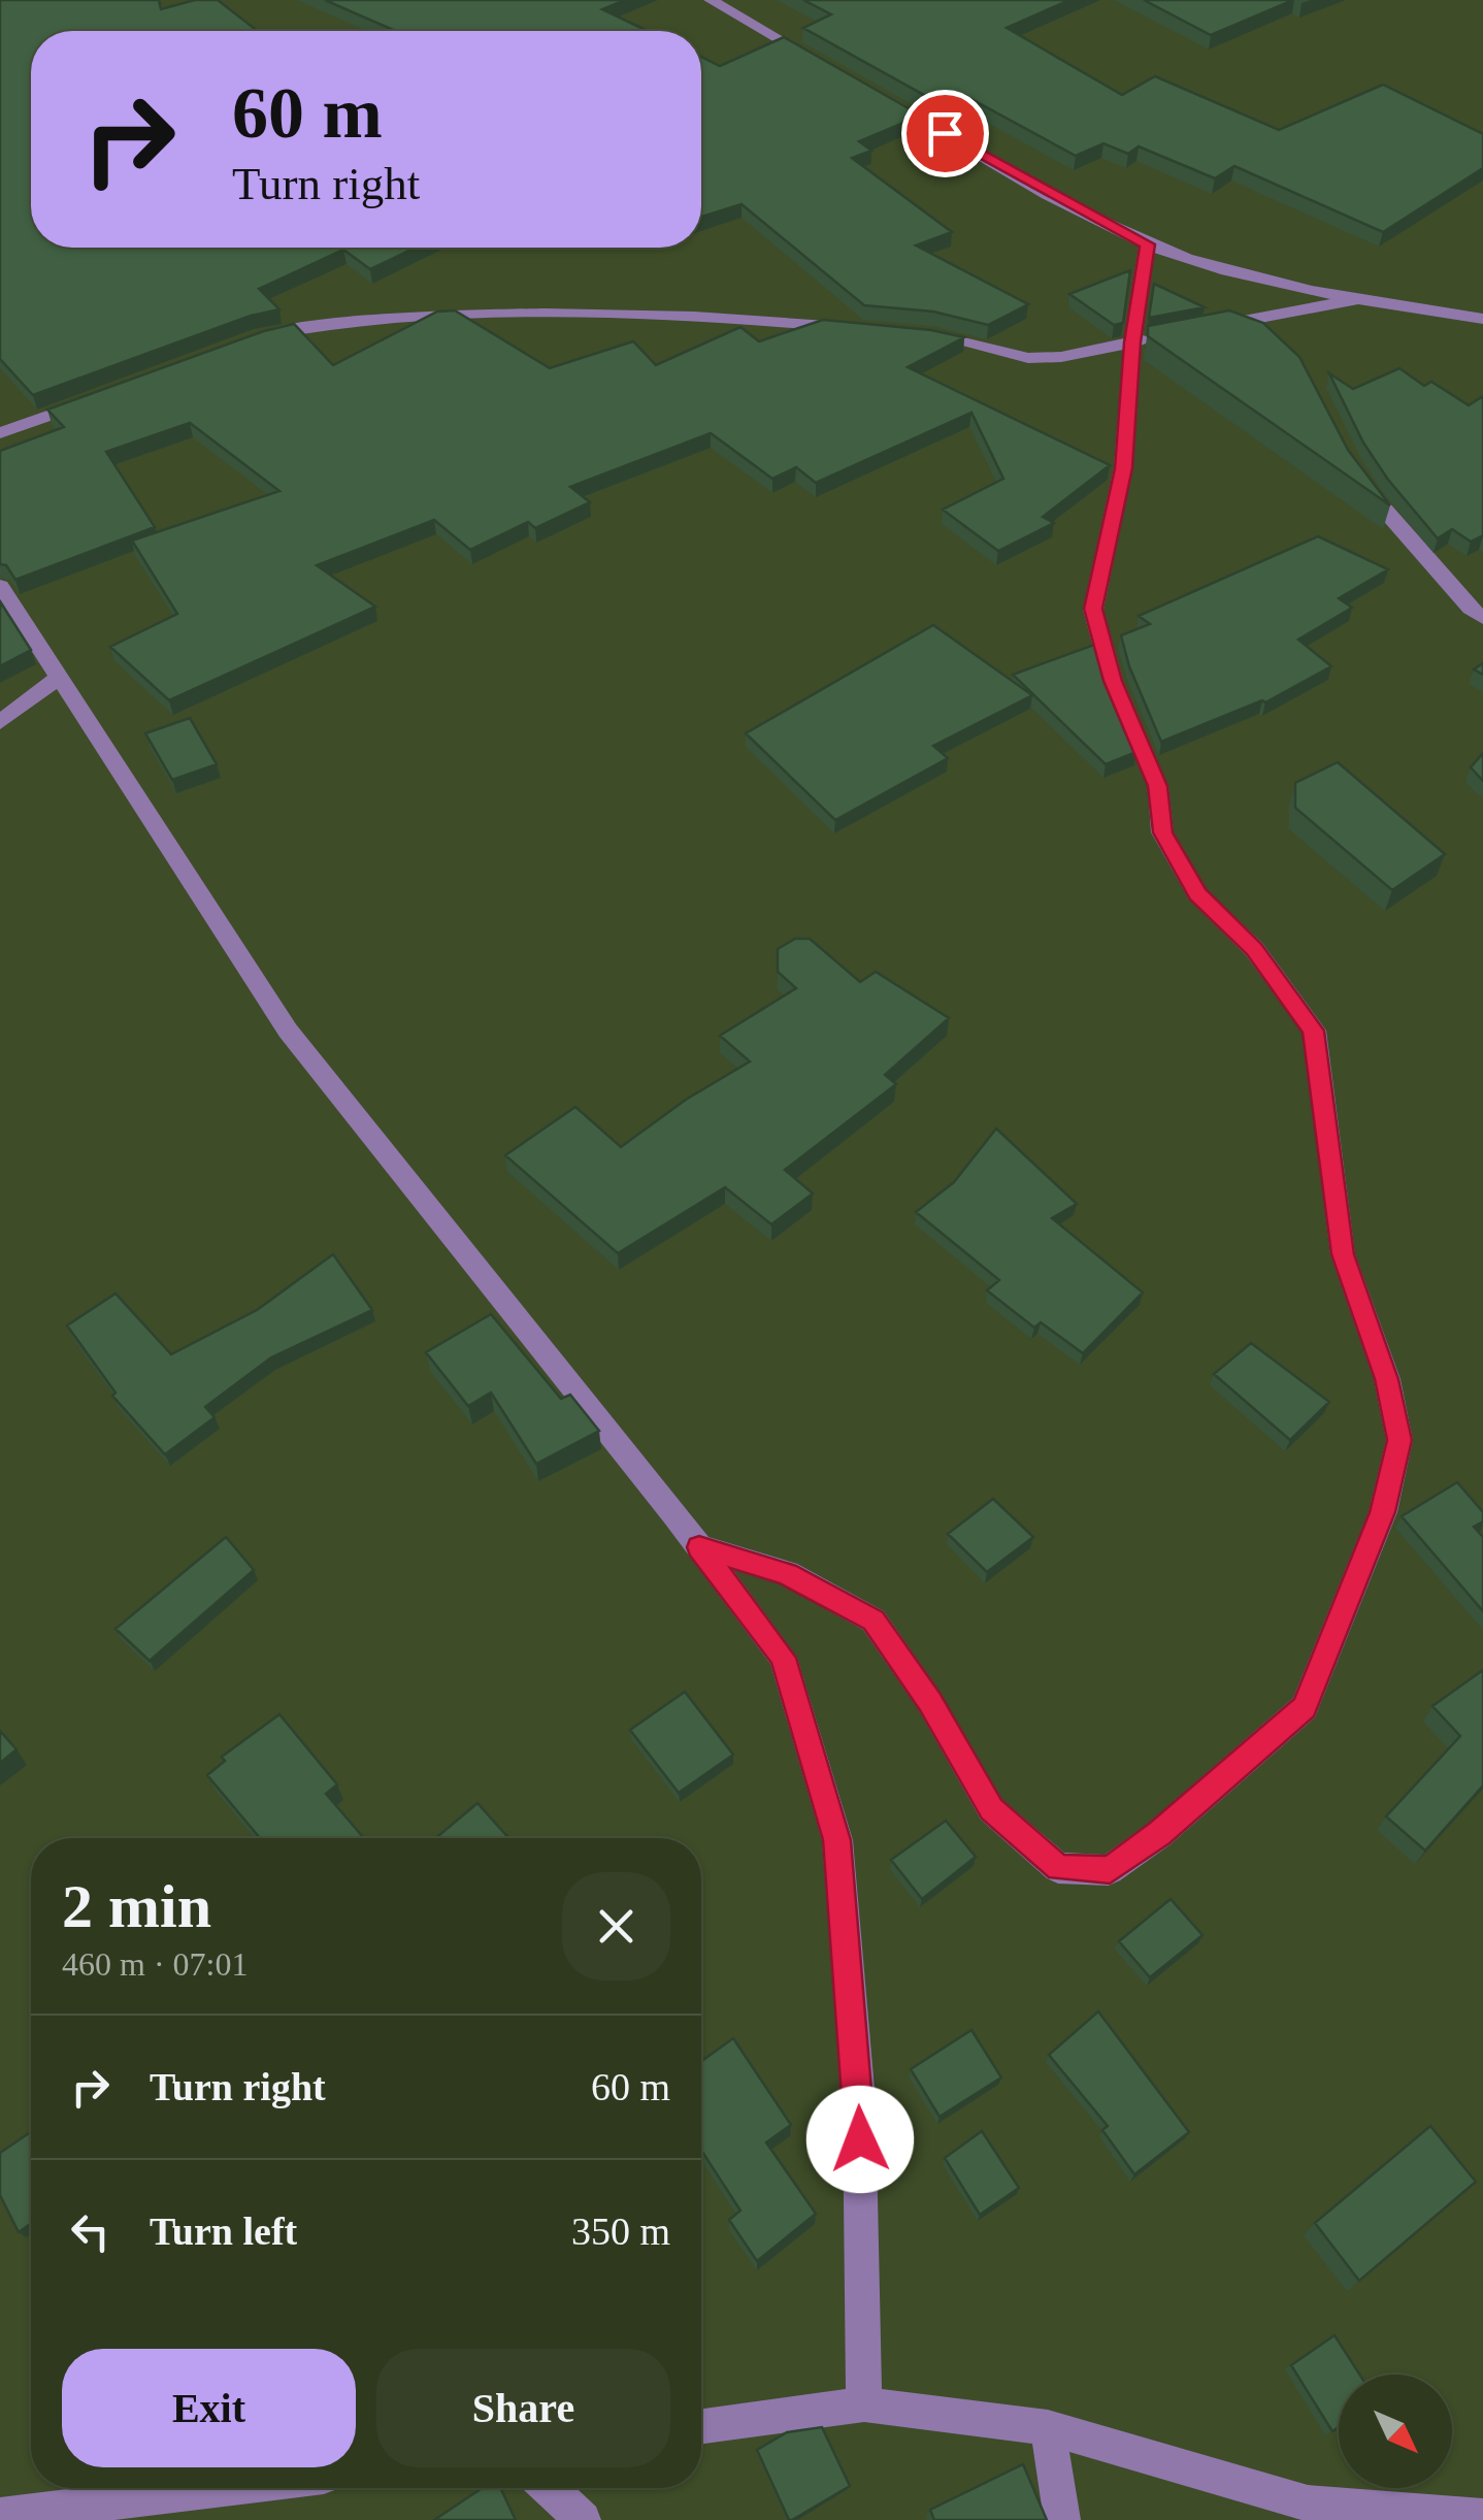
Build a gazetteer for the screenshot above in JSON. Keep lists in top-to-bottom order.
{
  "north": "bottom right",
  "page": {
    "turn": ["60 m", "Turn right"],
    "heading": ["2 min", "460 m · 07:01"],
    "list": [
      {
        "name": "Turn right",
        "value": "60 m"
      },
      {
        "name": "Turn left",
        "value": "350 m"
      }
    ],
    "buttons": ["Exit", "Share"]
  }
}
